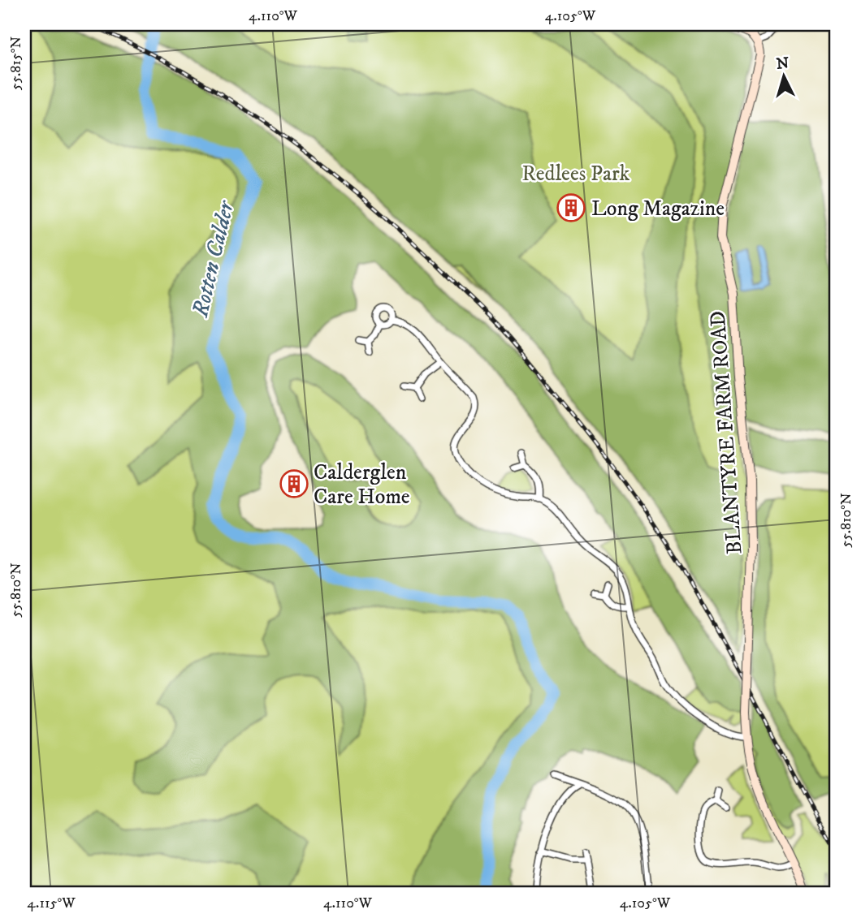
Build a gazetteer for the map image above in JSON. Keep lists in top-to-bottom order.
{
  "streets": {
    "main road": ["BLANTYRE FARM ROAD"]
  },
  "water": ["Rotten Calder"],
  "parks": ["Redlees Park"],
  "places": {
    "building": ["Long Magazine", "Calderglen Care Home"]
  },
  "north": "top",
  "coordinates": [
    "4.110°W",
    "4.105°W",
    "55.815°N",
    "55.810°N",
    "4.115°W"
  ]
}
